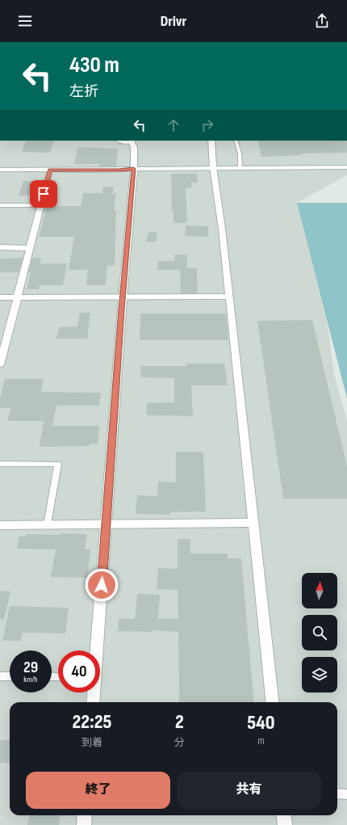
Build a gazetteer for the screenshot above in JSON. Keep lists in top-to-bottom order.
{
  "north": "top",
  "page": {
    "header": "Drivr",
    "turn": ["430 m", "左折"],
    "speed": "29 km/h",
    "limit": "40",
    "eta": [
      "22:25",
      "到着",
      "2",
      "分",
      "540",
      "m"
    ],
    "buttons": ["終了", "共有"]
  }
}
